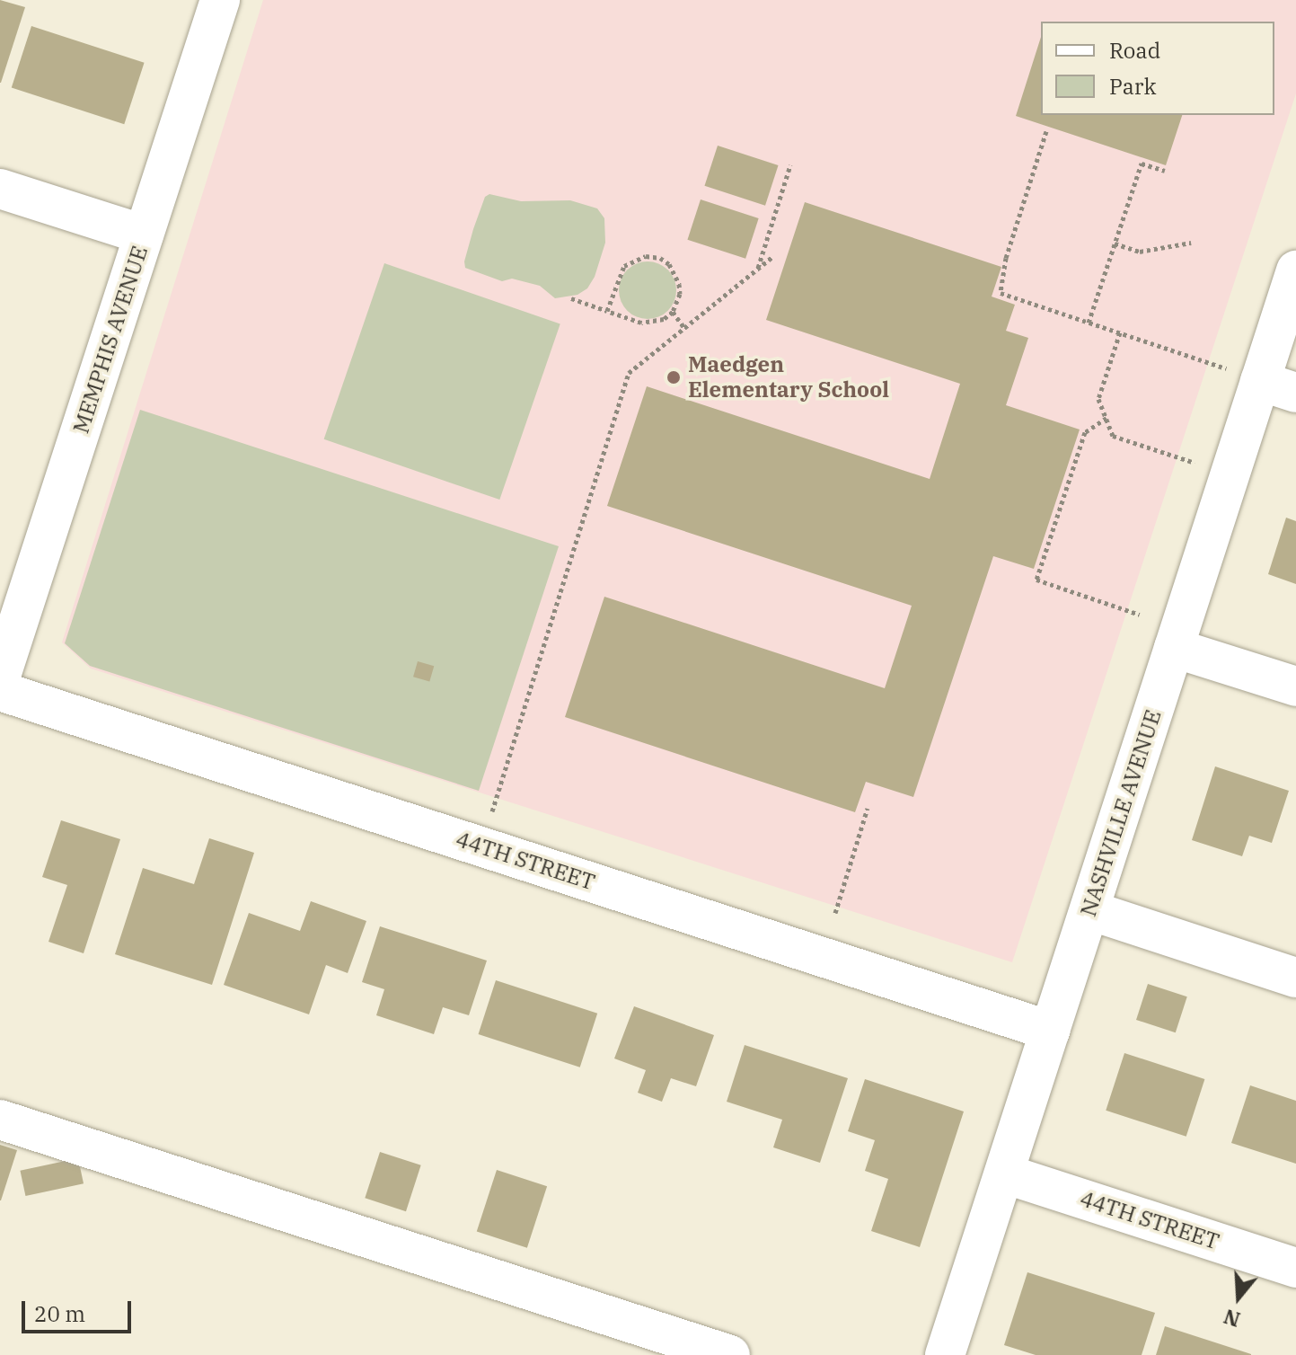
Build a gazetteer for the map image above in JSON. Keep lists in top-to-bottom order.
{
  "streets": {
    "street": ["MEMPHIS AVENUE", "NASHVILLE AVENUE", "44TH STREET"]
  },
  "crossings": [
    ["NASHVILLE AVENUE", "44TH STREET"]
  ],
  "places": ["Maedgen Elementary School"],
  "legend": ["Road", "Park"],
  "scale_bar": "20 m",
  "north": "bottom"
}
